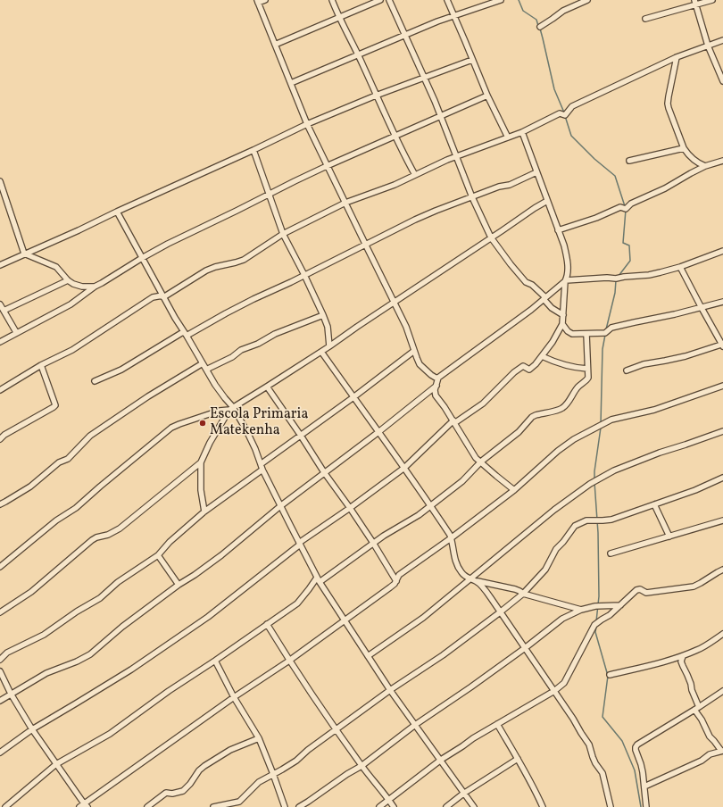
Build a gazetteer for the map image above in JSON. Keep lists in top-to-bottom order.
{
  "places": ["Escola Primaria Matekenha"]
}
